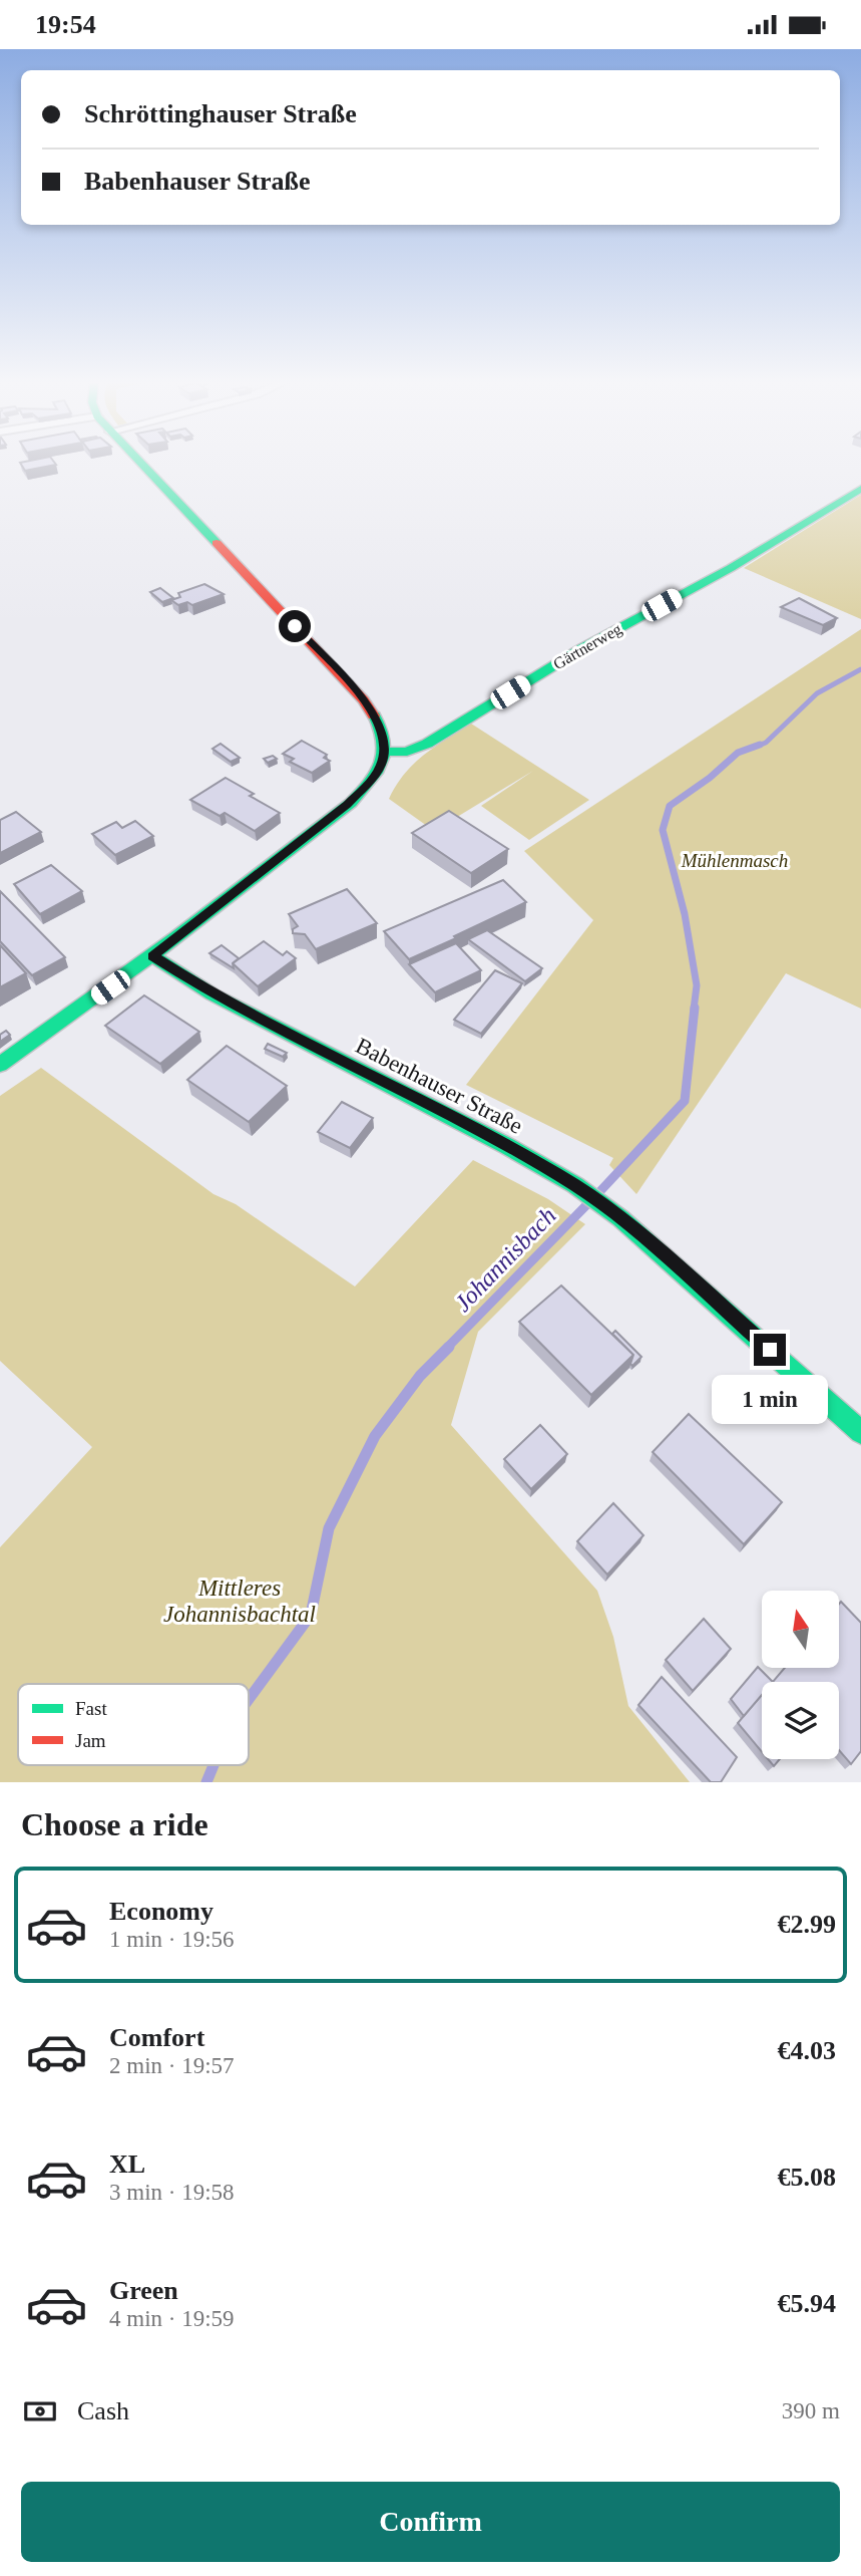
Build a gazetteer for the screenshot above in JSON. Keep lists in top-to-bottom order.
{
  "streets": {
    "main road": ["Gärtnerweg", "Babenhauser Straße"]
  },
  "water": ["Johannisbach"],
  "parks": ["Mühlenmasch", "Mittleres Johannisbachtal"],
  "legend": ["Fast", "Jam"],
  "north": "top",
  "page": {
    "status": "19:54",
    "banner": ["Schröttinghauser Straße", "Babenhauser Straße"],
    "bubble": "1 min",
    "heading": "Choose a ride",
    "list": [
      {
        "name": "Economy",
        "note": "1 min · 19:56",
        "value": "€2.99"
      },
      {
        "name": "Comfort",
        "note": "2 min · 19:57",
        "value": "€4.03"
      },
      {
        "name": "XL",
        "note": "3 min · 19:58",
        "value": "€5.08"
      },
      {
        "name": "Green",
        "note": "4 min · 19:59",
        "value": "€5.94"
      }
    ],
    "pay": ["Cash", "390 m"],
    "buttons": "Confirm"
  }
}
